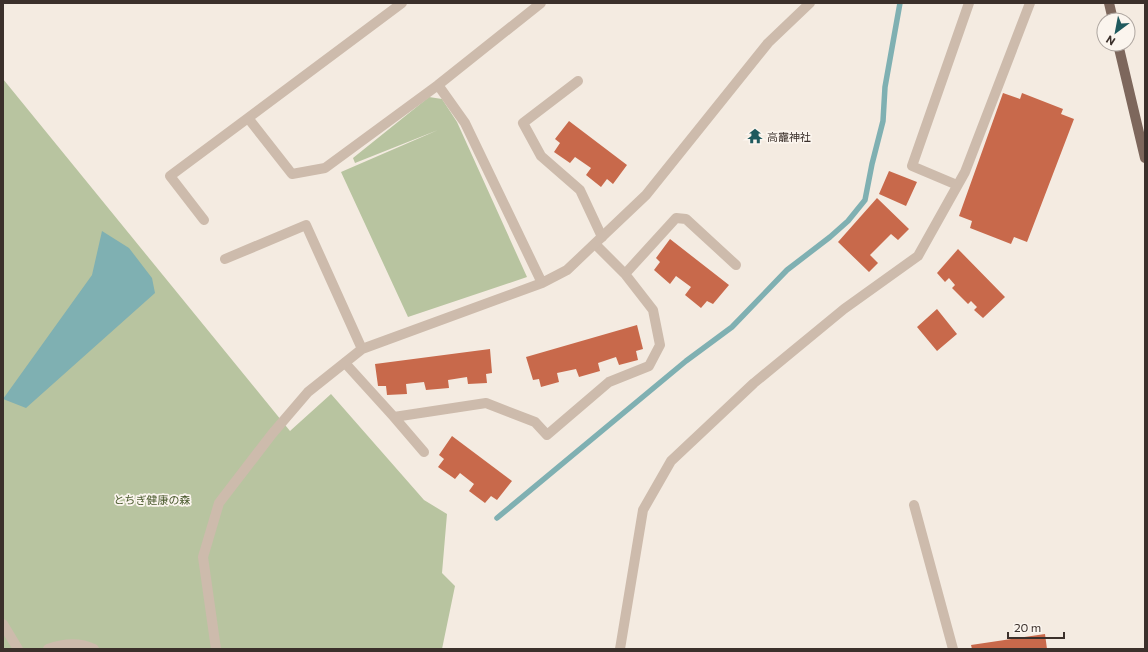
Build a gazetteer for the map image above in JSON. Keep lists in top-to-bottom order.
{
  "parks": ["とちぎ健康の森"],
  "places": {
    "temple": ["高靇神社"]
  },
  "scale_bar": "20 m",
  "north": "bottom left"
}
